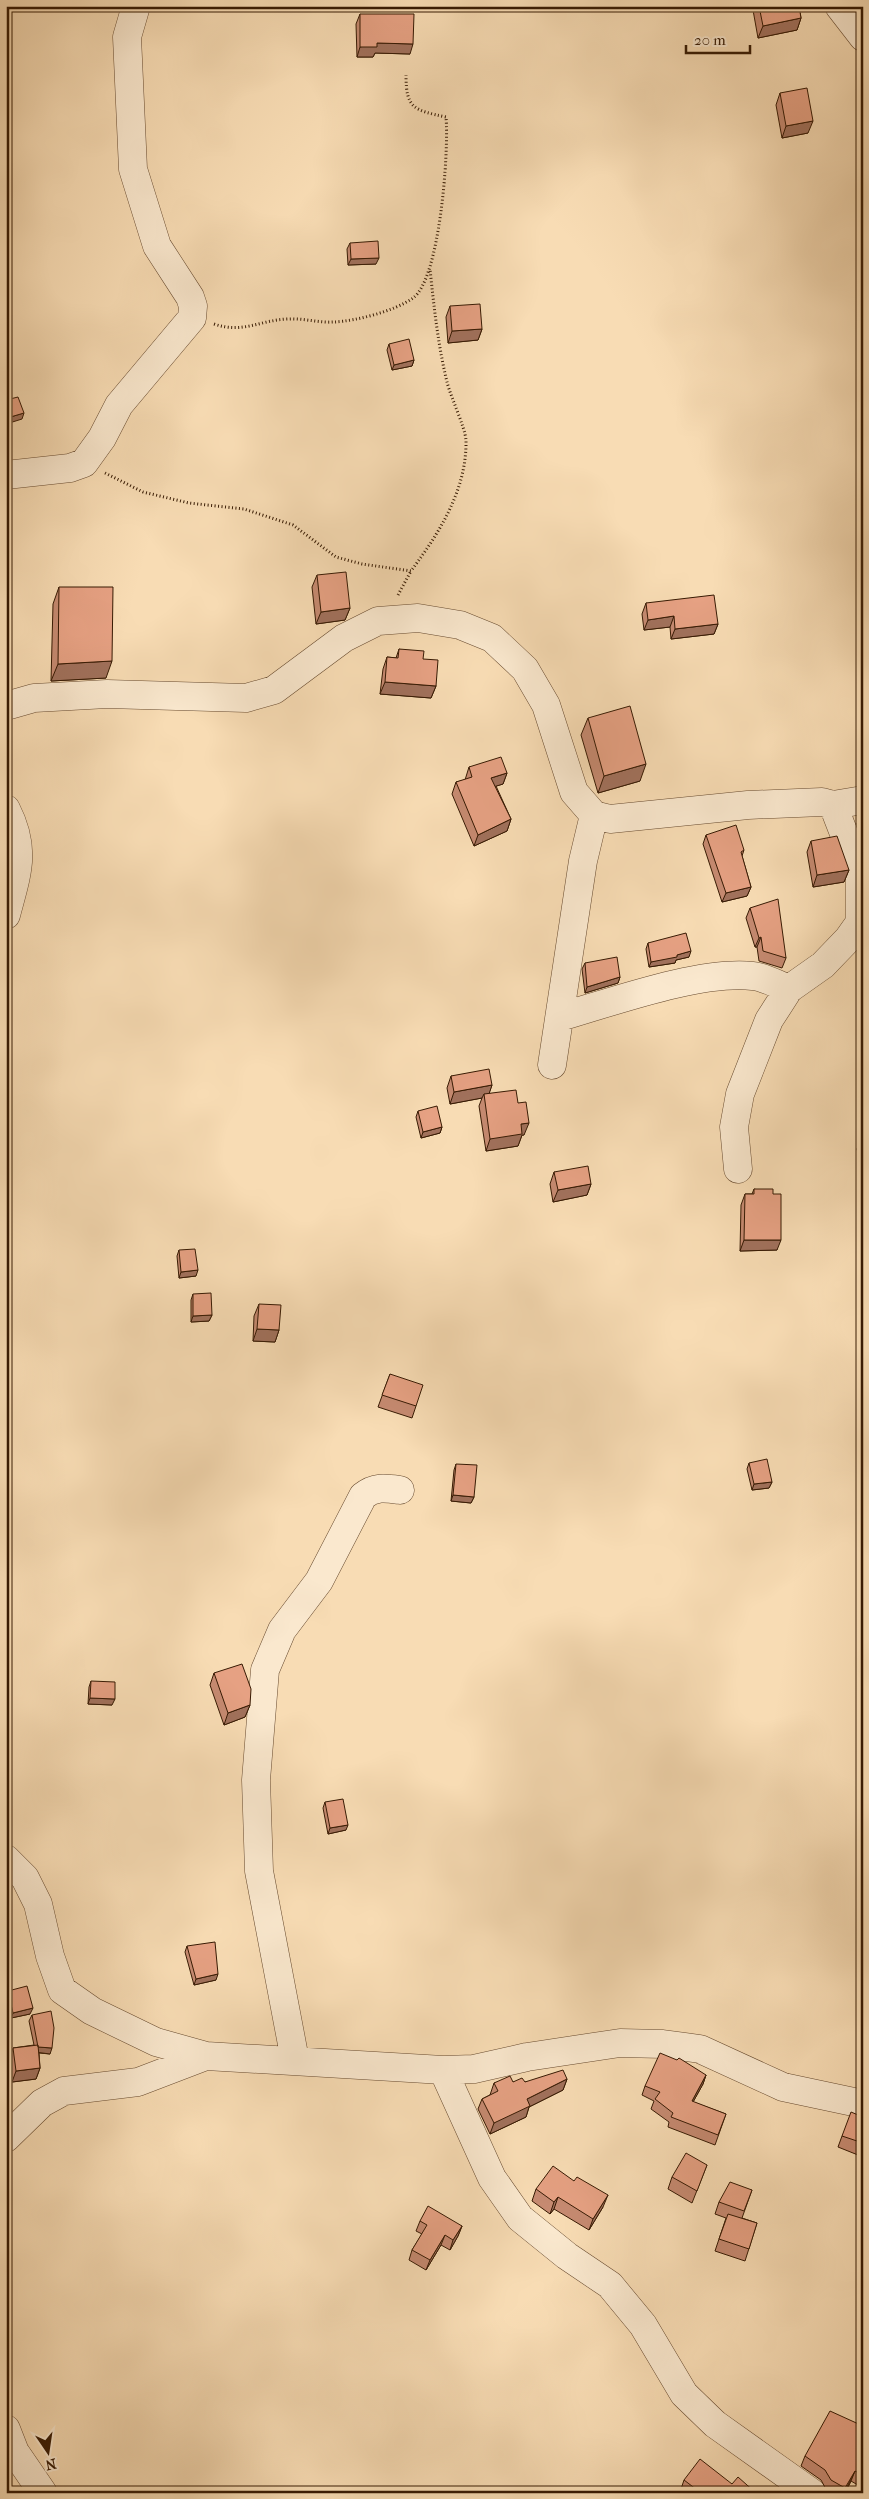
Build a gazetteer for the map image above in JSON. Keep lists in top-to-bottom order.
{
  "scale_bar": "20 m",
  "north": "bottom"
}
